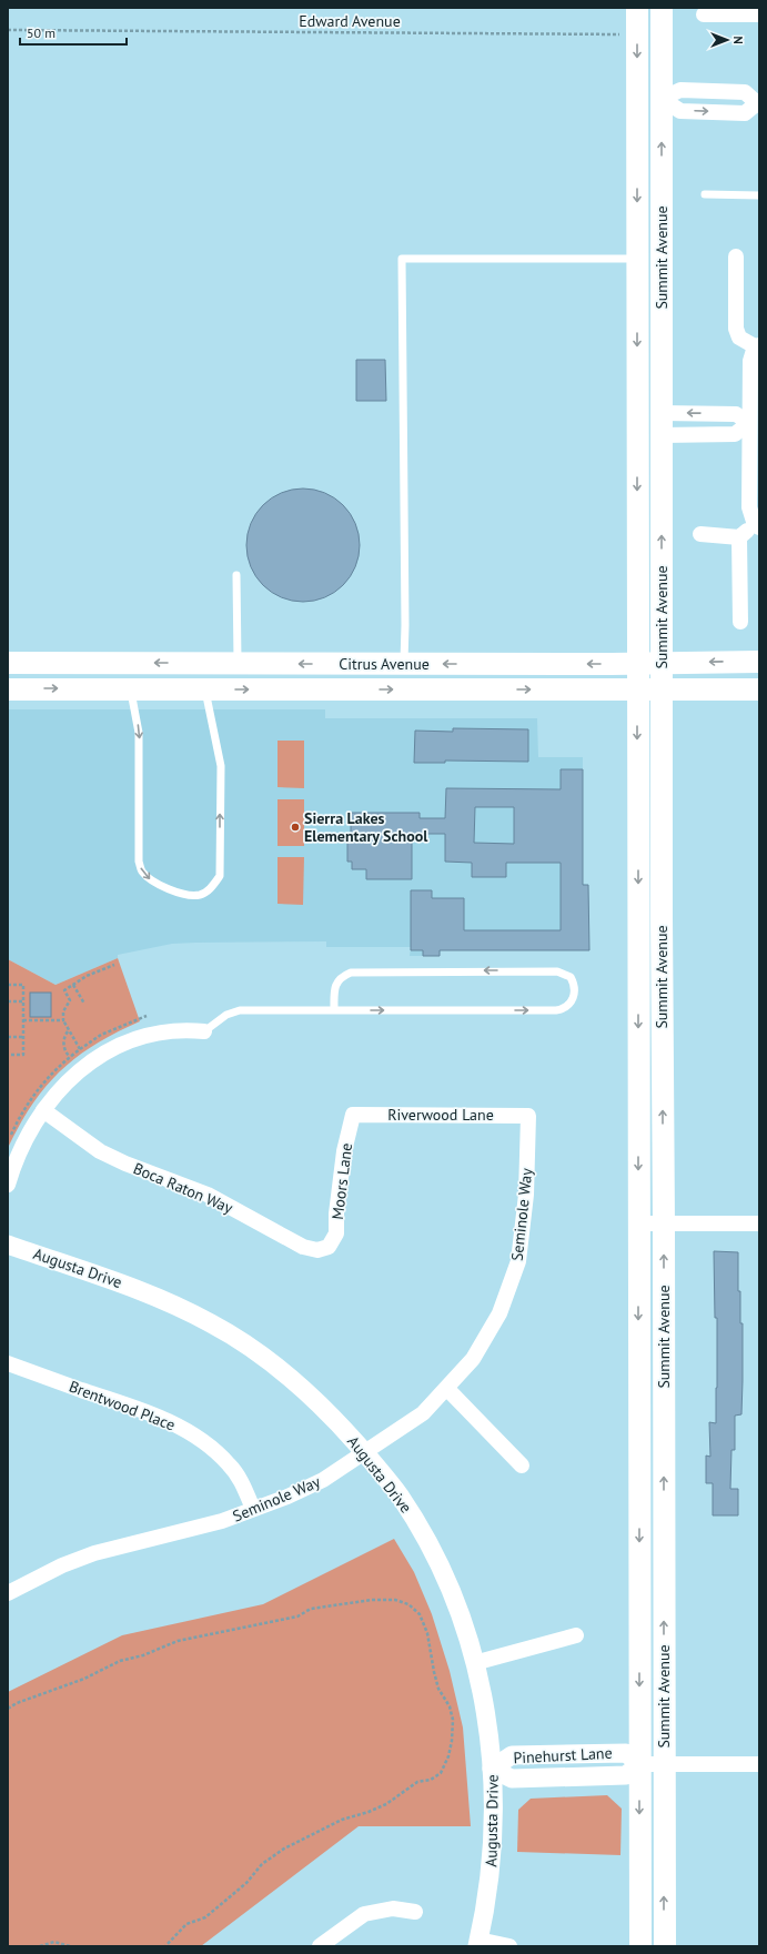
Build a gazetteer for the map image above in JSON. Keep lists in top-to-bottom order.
{
  "streets": {
    "main road": ["Summit Avenue", "Citrus Avenue"],
    "street": [
      "Riverwood Lane",
      "Moors Lane",
      "Boca Raton Way",
      "Seminole Way",
      "Augusta Drive",
      "Brentwood Place",
      "Pinehurst Lane"
    ],
    "path": ["Edward Avenue"]
  },
  "crossings": [
    ["Edward Avenue", "Summit Avenue"],
    ["Summit Avenue", "Citrus Avenue"],
    ["Summit Avenue", "Pinehurst Lane"],
    ["Riverwood Lane", "Moors Lane"],
    ["Riverwood Lane", "Seminole Way"],
    ["Moors Lane", "Boca Raton Way"],
    ["Seminole Way", "Augusta Drive"],
    ["Seminole Way", "Brentwood Place"],
    ["Augusta Drive", "Pinehurst Lane"]
  ],
  "places": ["Sierra Lakes Elementary School"],
  "scale_bar": "50 m",
  "north": "right"
}
